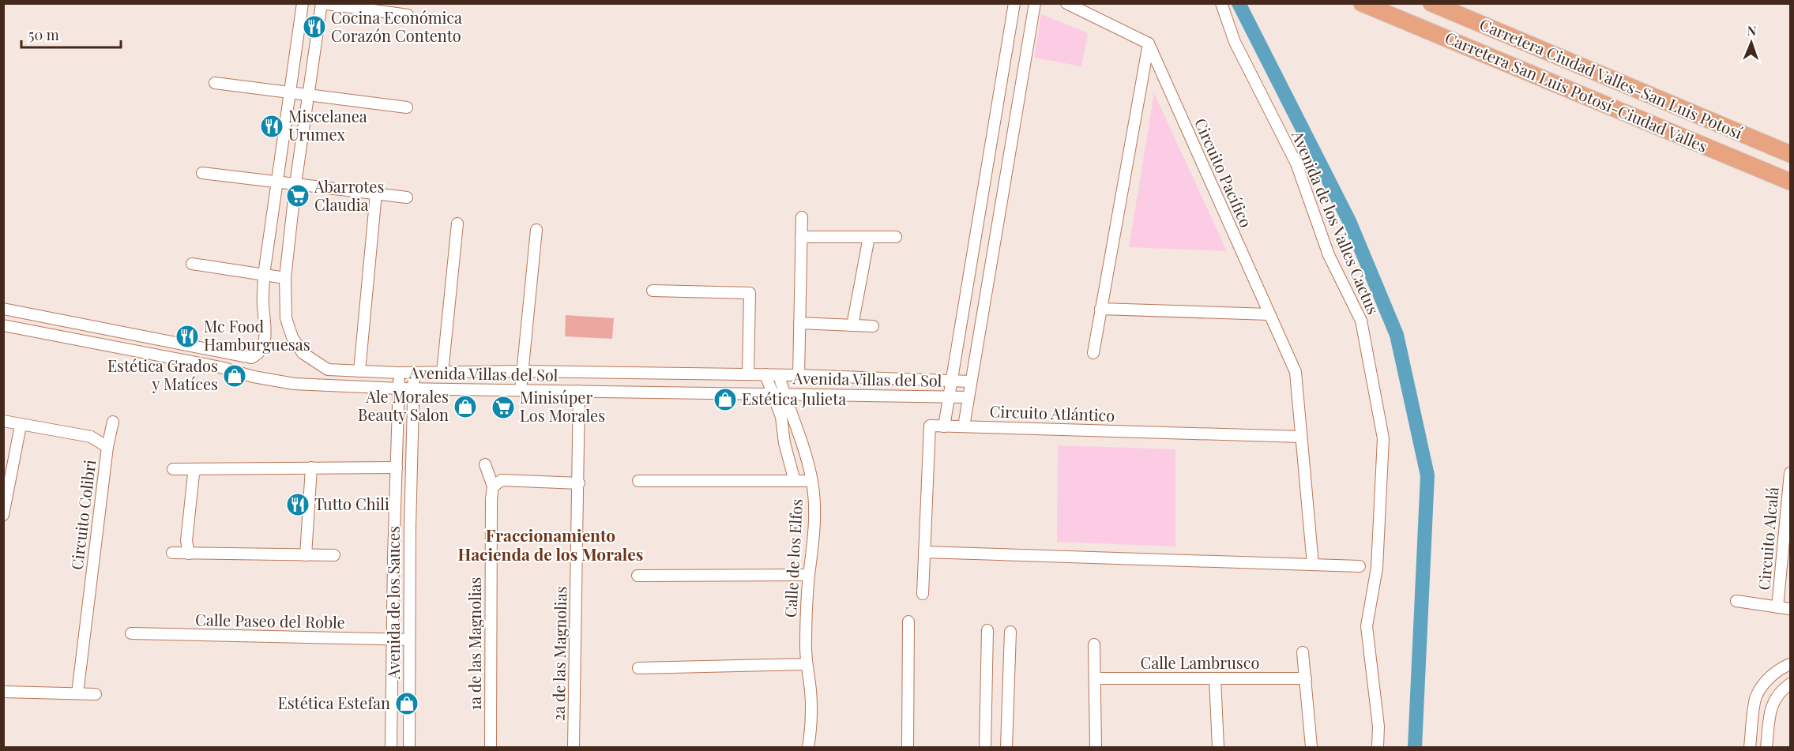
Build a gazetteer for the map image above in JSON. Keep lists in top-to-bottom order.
{
  "streets": {
    "main road": ["Carretera Ciudad Valles-San Luis Potosí", "Carretera San Luis Potosí-Ciudad Valles"],
    "street": [
      "Circuito Pacífico",
      "Avenida de los Valles Cactus",
      "Avenida Villas del Sol",
      "Circuito Atlántico",
      "Circuito Colibri",
      "Circuito Alcalá",
      "Calle de los Elfos",
      "Avenida de los Sauces",
      "Calle Paseo del Roble",
      "1a de las Magnolias",
      "2a de las Magnolias",
      "Calle Lambrusco"
    ]
  },
  "crossings": [
    ["Circuito Pacífico", "Circuito Atlántico"],
    ["Avenida Villas del Sol", "Calle de los Elfos"],
    ["Avenida Villas del Sol", "Avenida de los Sauces"],
    ["Avenida Villas del Sol", "2a de las Magnolias"],
    ["Avenida de los Sauces", "Calle Paseo del Roble"]
  ],
  "districts": ["Fraccionamiento Hacienda de los Morales"],
  "places": {
    "restaurant": [
      "Cocina Económica Corazón Contento",
      "Miscelanea Urumex",
      "Mc Food Hamburguesas",
      "Tutto Chili"
    ],
    "supermarket": ["Abarrotes Claudia", "Minisúper Los Morales"],
    "shop": [
      "Estética Grados y Matíces",
      "Estética Julieta",
      "Ale Morales Beauty Salon",
      "Estética Estefan"
    ]
  },
  "scale_bar": "50 m",
  "north": "top"
}
